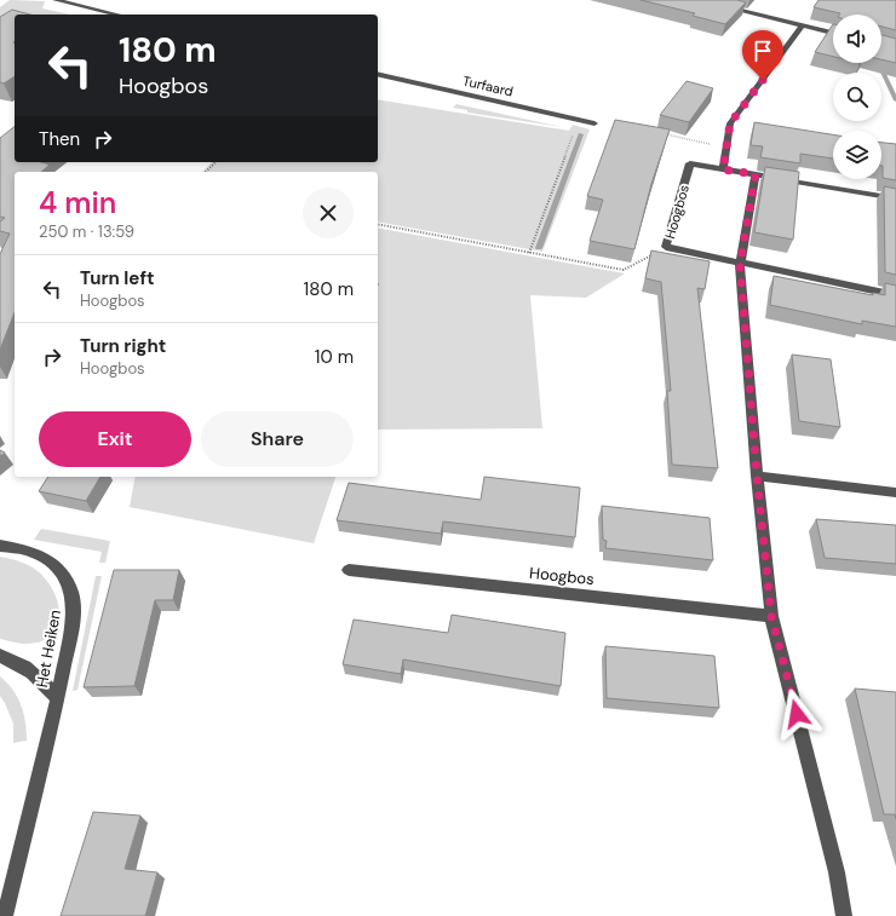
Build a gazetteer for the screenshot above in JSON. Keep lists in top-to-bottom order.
{
  "streets": {
    "street": ["Turfaard", "Hoogbos", "Het Heiken"]
  },
  "page": {
    "turn": ["180 m", "Hoogbos"],
    "then": "Then",
    "heading": ["4 min", "250 m · 13:59"],
    "list": [
      {
        "name": "Turn left",
        "note": "Hoogbos",
        "value": "180 m"
      },
      {
        "name": "Turn right",
        "note": "Hoogbos",
        "value": "10 m"
      }
    ],
    "buttons": ["Exit", "Share"]
  }
}
